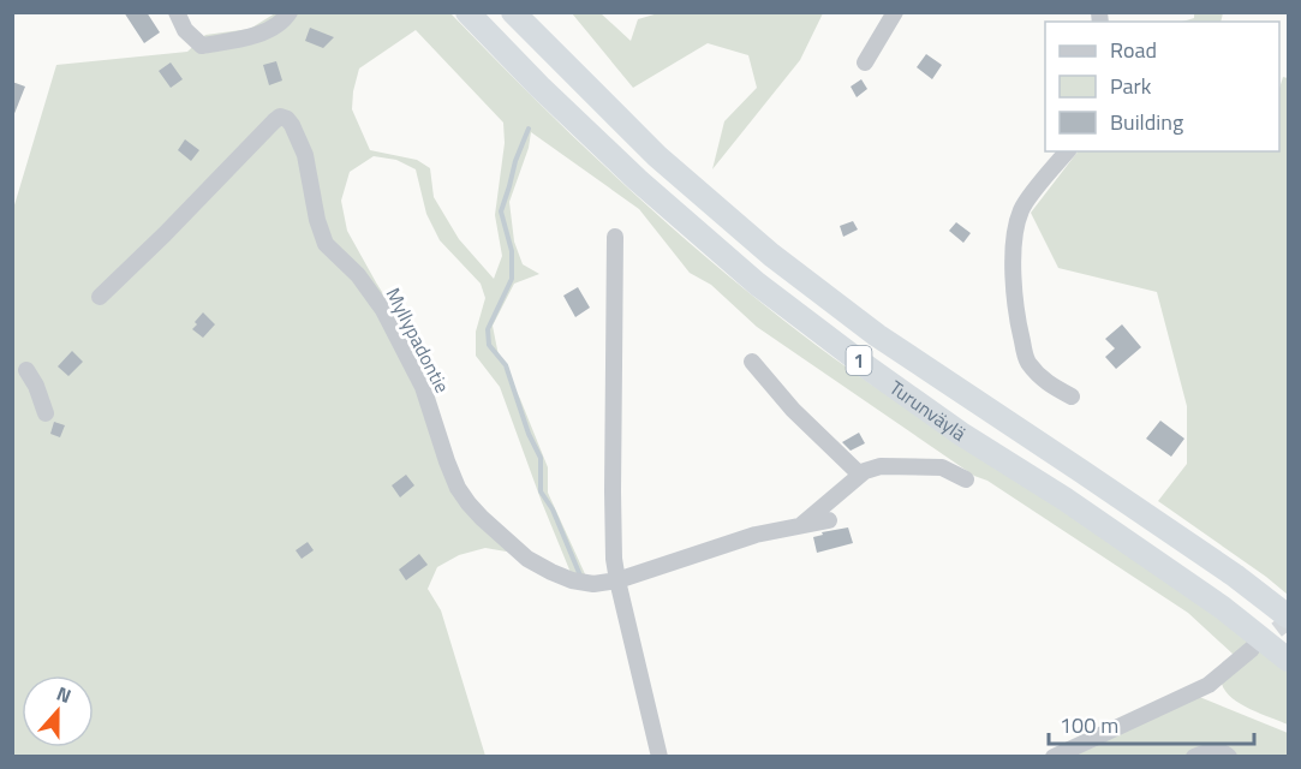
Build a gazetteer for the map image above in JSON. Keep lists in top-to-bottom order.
{
  "streets": {
    "highway": ["1", "Turunväylä"],
    "street": ["Myllypadontie"]
  },
  "legend": ["Road", "Park", "Building"],
  "scale_bar": "100 m",
  "north": "top"
}
